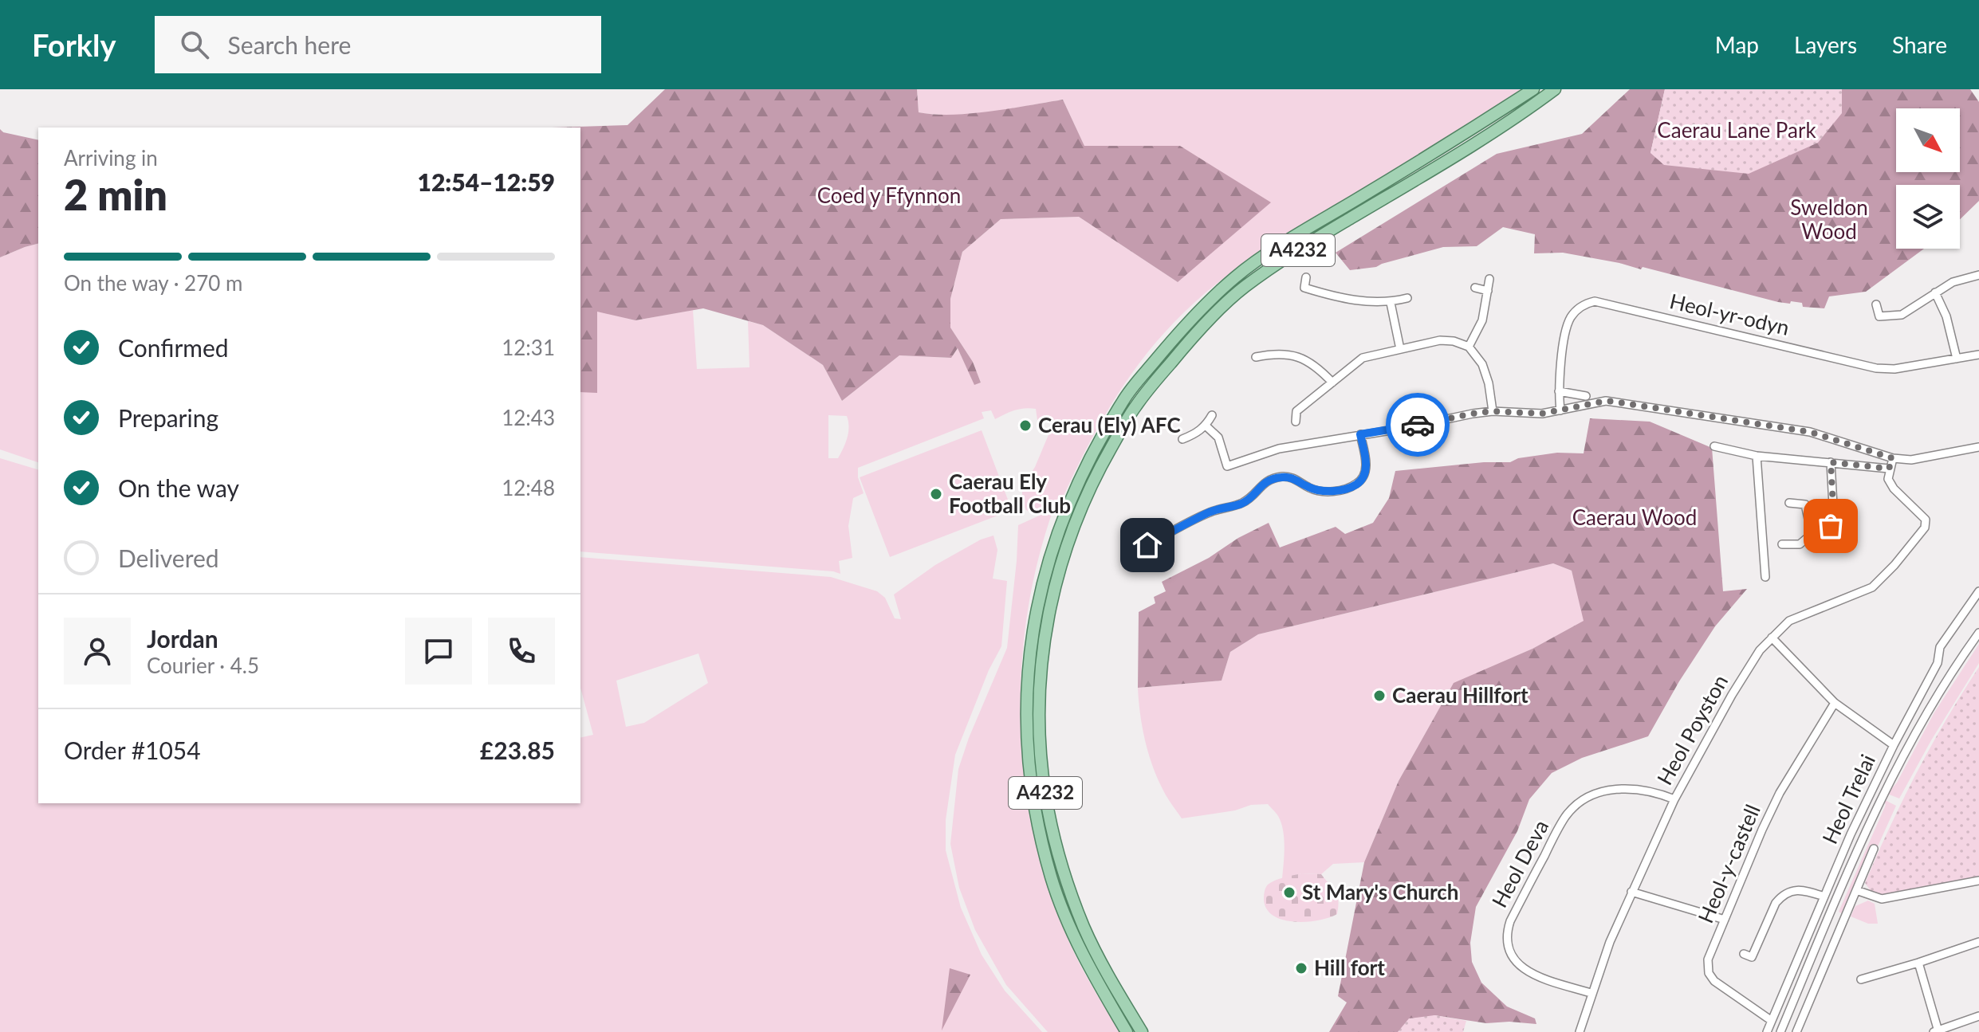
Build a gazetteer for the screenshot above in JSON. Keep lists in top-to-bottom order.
{
  "streets": {
    "main road": ["A4232"],
    "street": [
      "Heol-yr-odyn",
      "Heol Poyston",
      "Heol Trelai",
      "Heol Deva",
      "Heol-y-castell"
    ]
  },
  "crossings": [
    ["Heol Poyston", "Heol Deva"],
    ["Heol Trelai", "Heol-y-castell"]
  ],
  "parks": [
    "Caerau Lane Park",
    "Coed y Ffynnon",
    "Sweldon Wood",
    "Caerau Wood"
  ],
  "places": [
    "Cerau (Ely) AFC",
    "Caerau Ely Football Club",
    "Caerau Hillfort",
    "St Mary's Church",
    "Hill fort"
  ],
  "north": "bottom right",
  "page": {
    "header": "Forkly",
    "search": "Search here",
    "nav": ["Map", "Layers", "Share"],
    "heading": ["2 min", "Arriving in", "12:54–12:59"],
    "panel": [
      "Jordan",
      "Courier · 4.5",
      "Order #1054",
      "£23.85"
    ],
    "bar": "On the way · 270 m",
    "list": [
      ["Confirmed", "12:31"],
      ["Preparing", "12:43"],
      ["On the way", "12:48"],
      "Delivered"
    ]
  }
}
